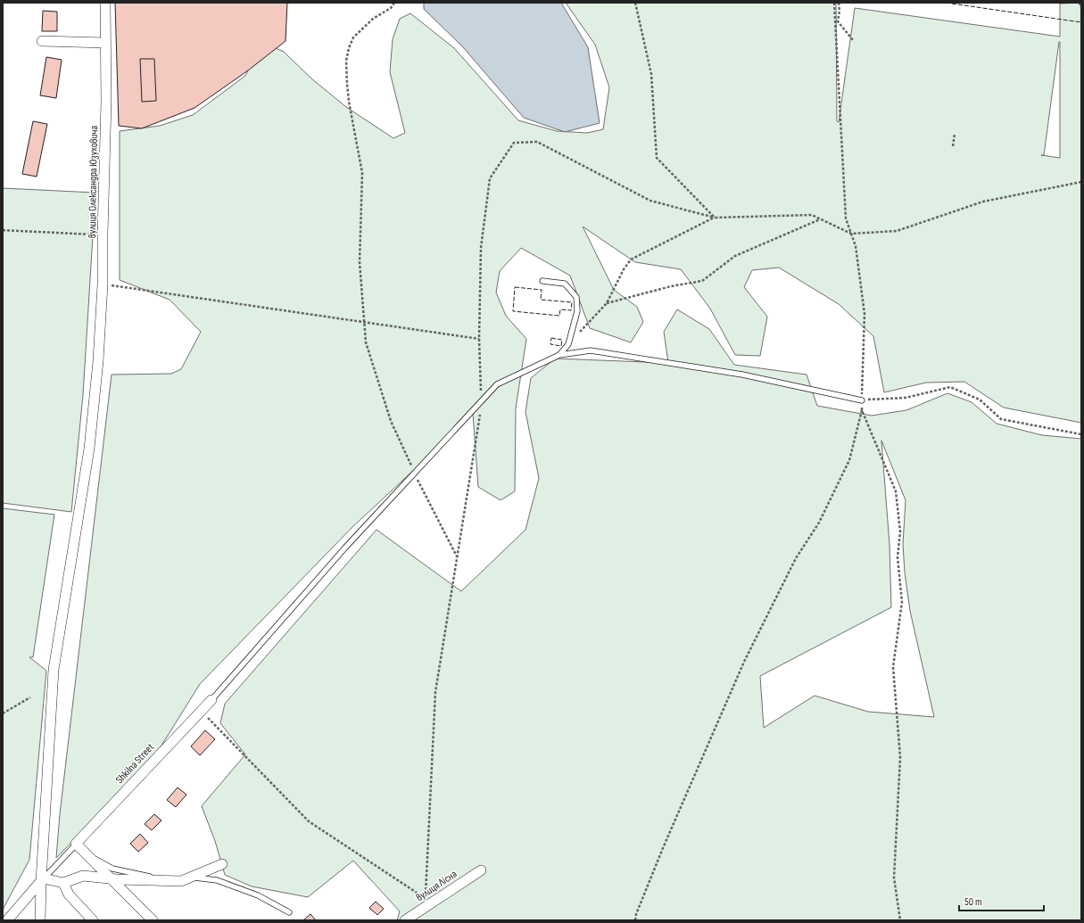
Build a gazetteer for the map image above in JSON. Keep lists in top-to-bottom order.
{
  "streets": {
    "street": ["вулиця Олександра Юзуховича", "Shkilna Street", "вулиця Лісна"]
  },
  "scale_bar": "50 m"
}
